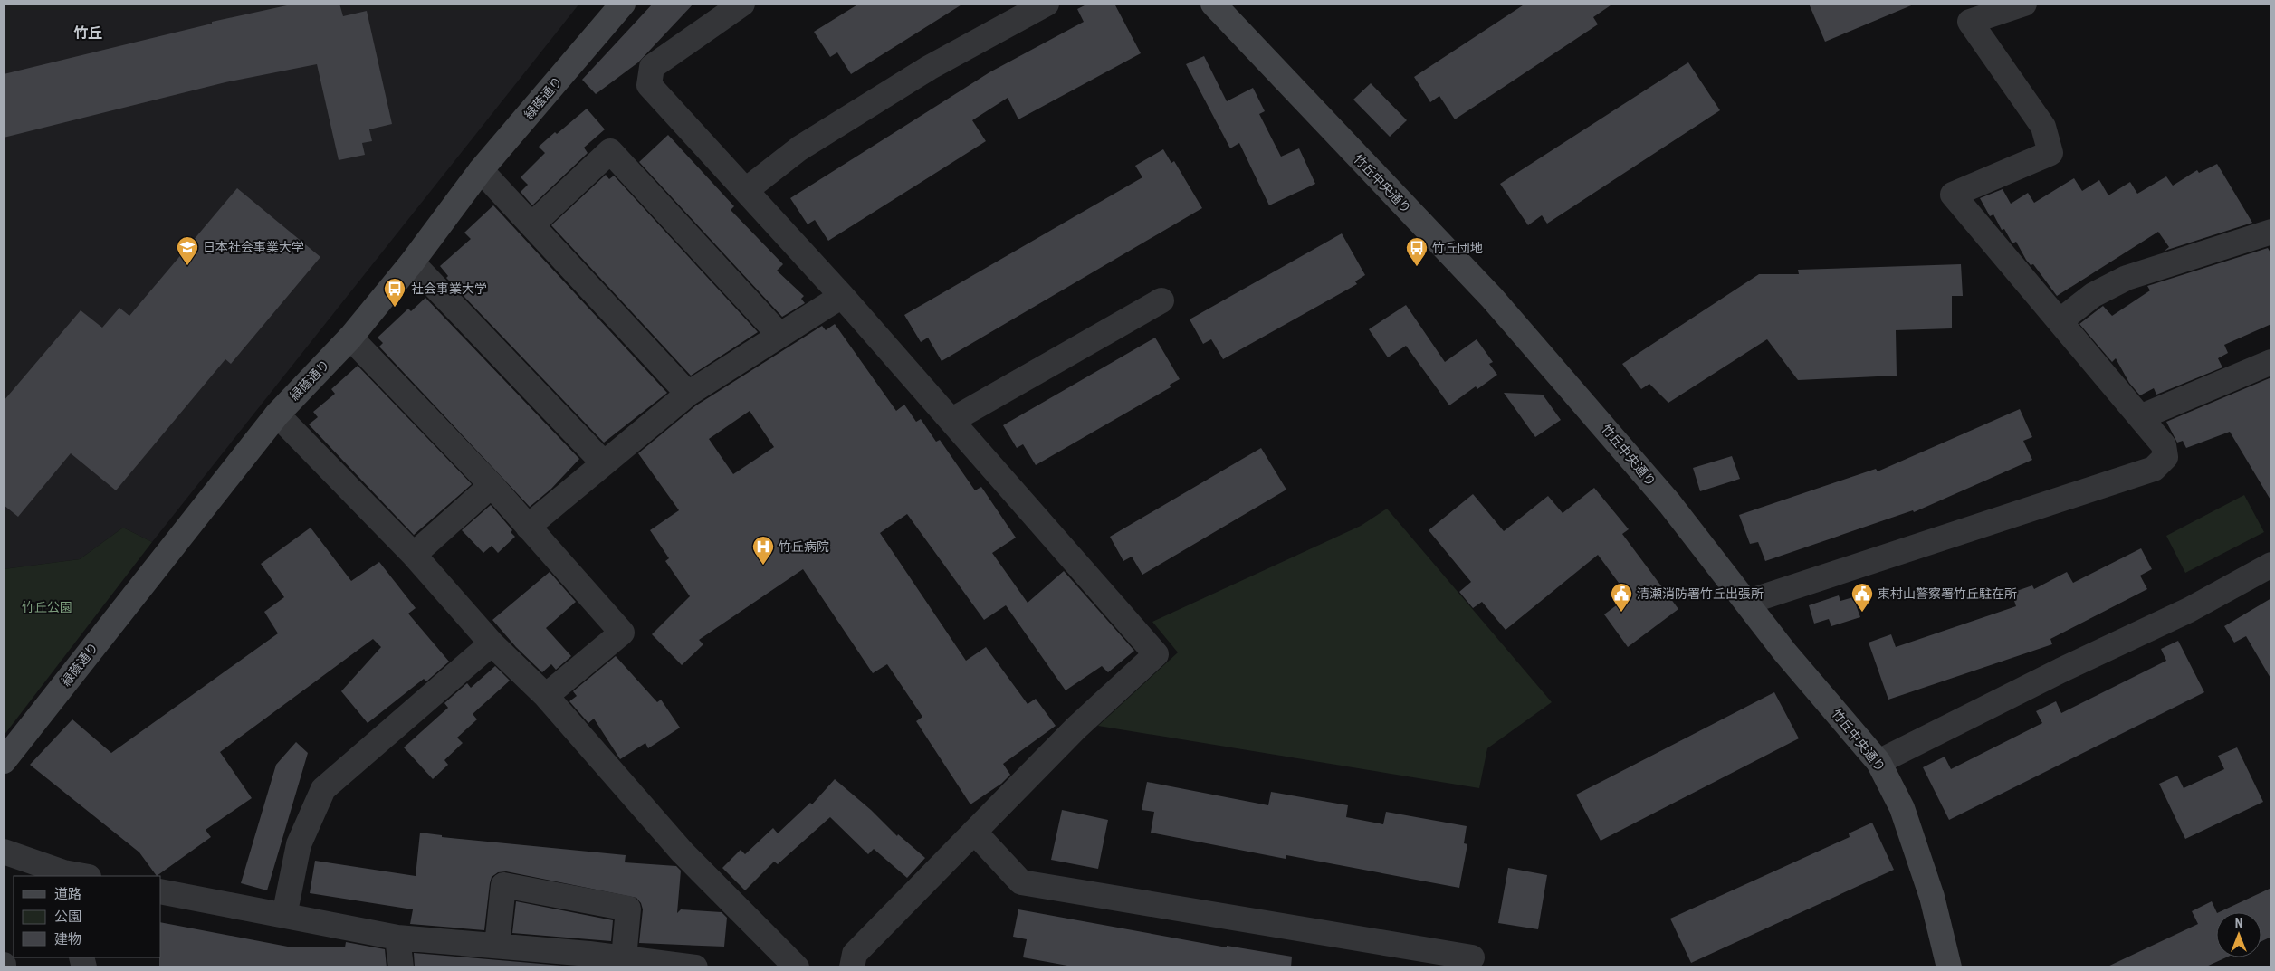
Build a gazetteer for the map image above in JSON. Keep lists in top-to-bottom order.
{
  "streets": {
    "street": ["緑蔭通り", "竹丘中央通り"]
  },
  "districts": ["竹丘"],
  "parks": ["竹丘公園"],
  "places": {
    "school or university": ["日本社会事業大学"],
    "bus stop": ["竹丘団地", "社会事業大学"],
    "hospital": ["竹丘病院"],
    "public building": ["清瀬消防署竹丘出張所", "東村山警察署竹丘駐在所"]
  },
  "legend": ["道路", "公園", "建物"],
  "north": "top"
}
